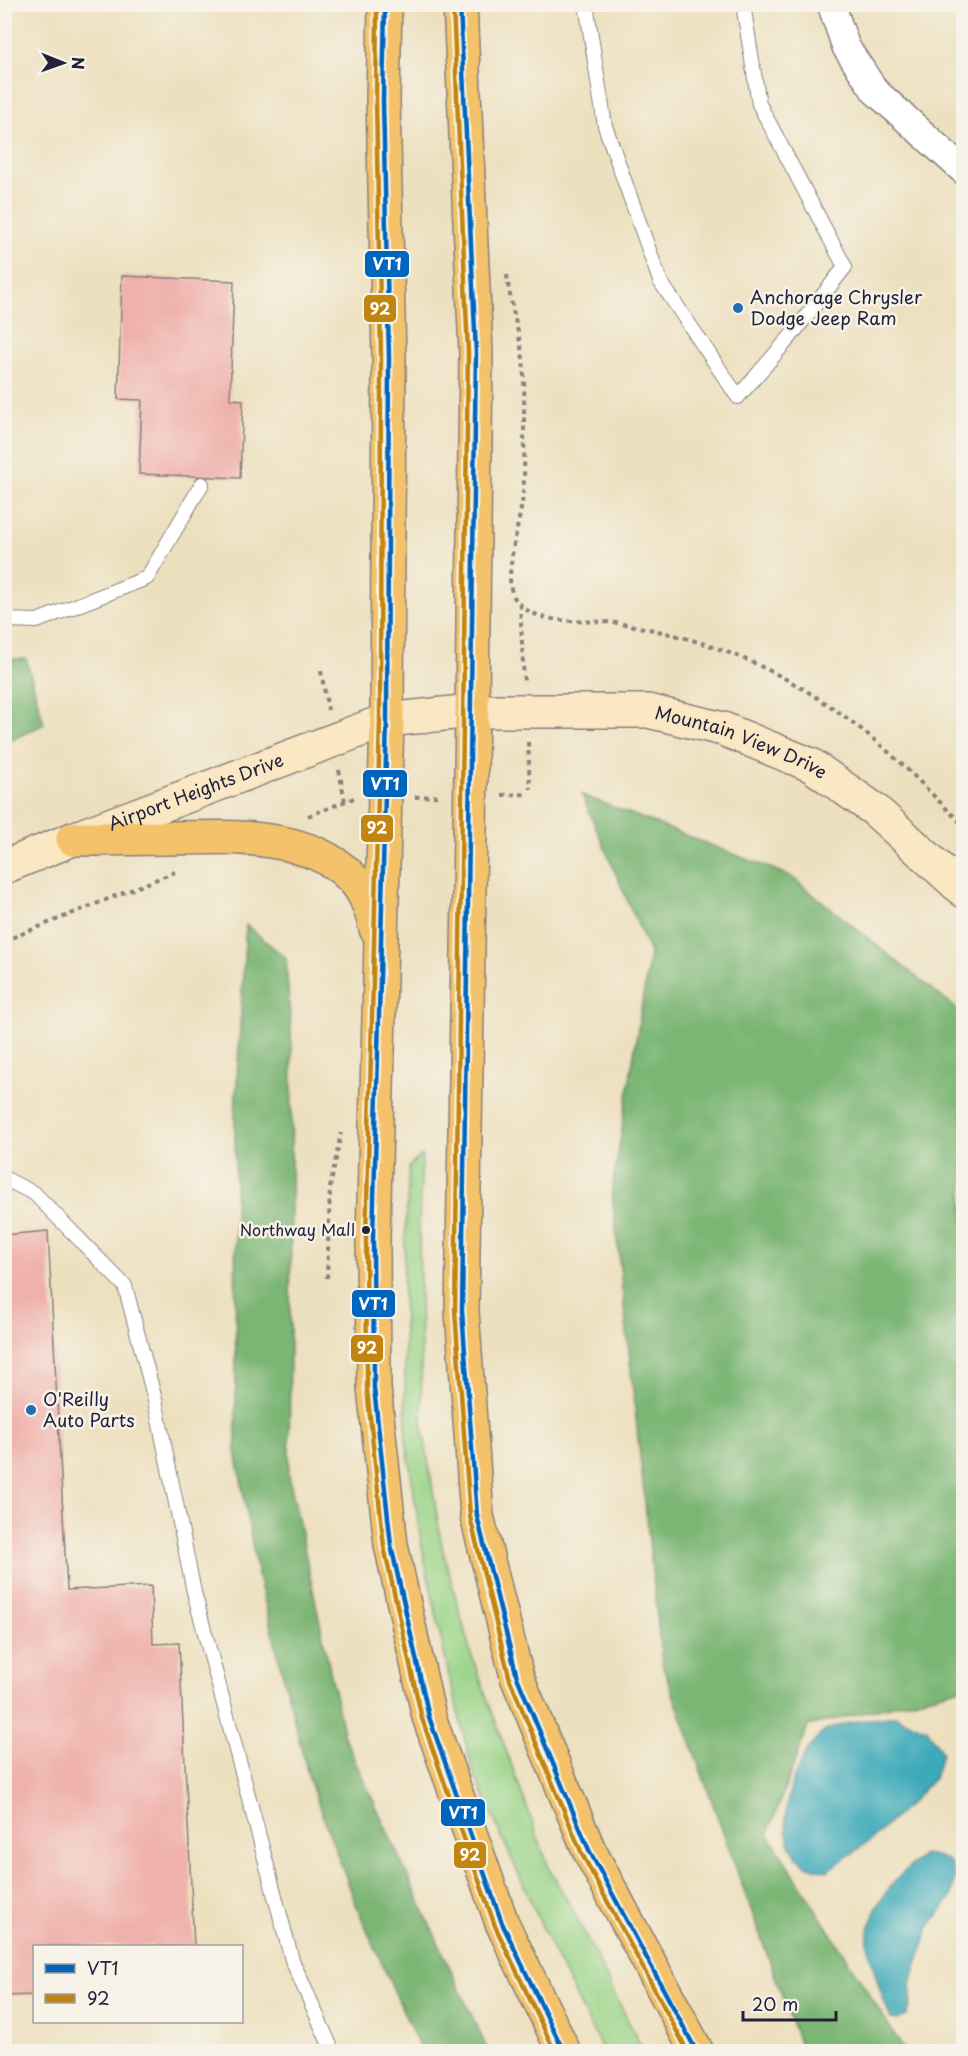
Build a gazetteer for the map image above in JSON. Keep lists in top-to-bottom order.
{
  "streets": {
    "street": ["Mountain View Drive", "Airport Heights Drive"]
  },
  "crossings": [
    ["Mountain View Drive", "Airport Heights Drive"]
  ],
  "places": ["Anchorage Chrysler Dodge Jeep Ram", "Northway Mall", "O'Reilly Auto Parts"],
  "lines": ["transit line VT1", "transit line 92"],
  "legend": ["VT1", "92"],
  "scale_bar": "20 m",
  "north": "right"
}
